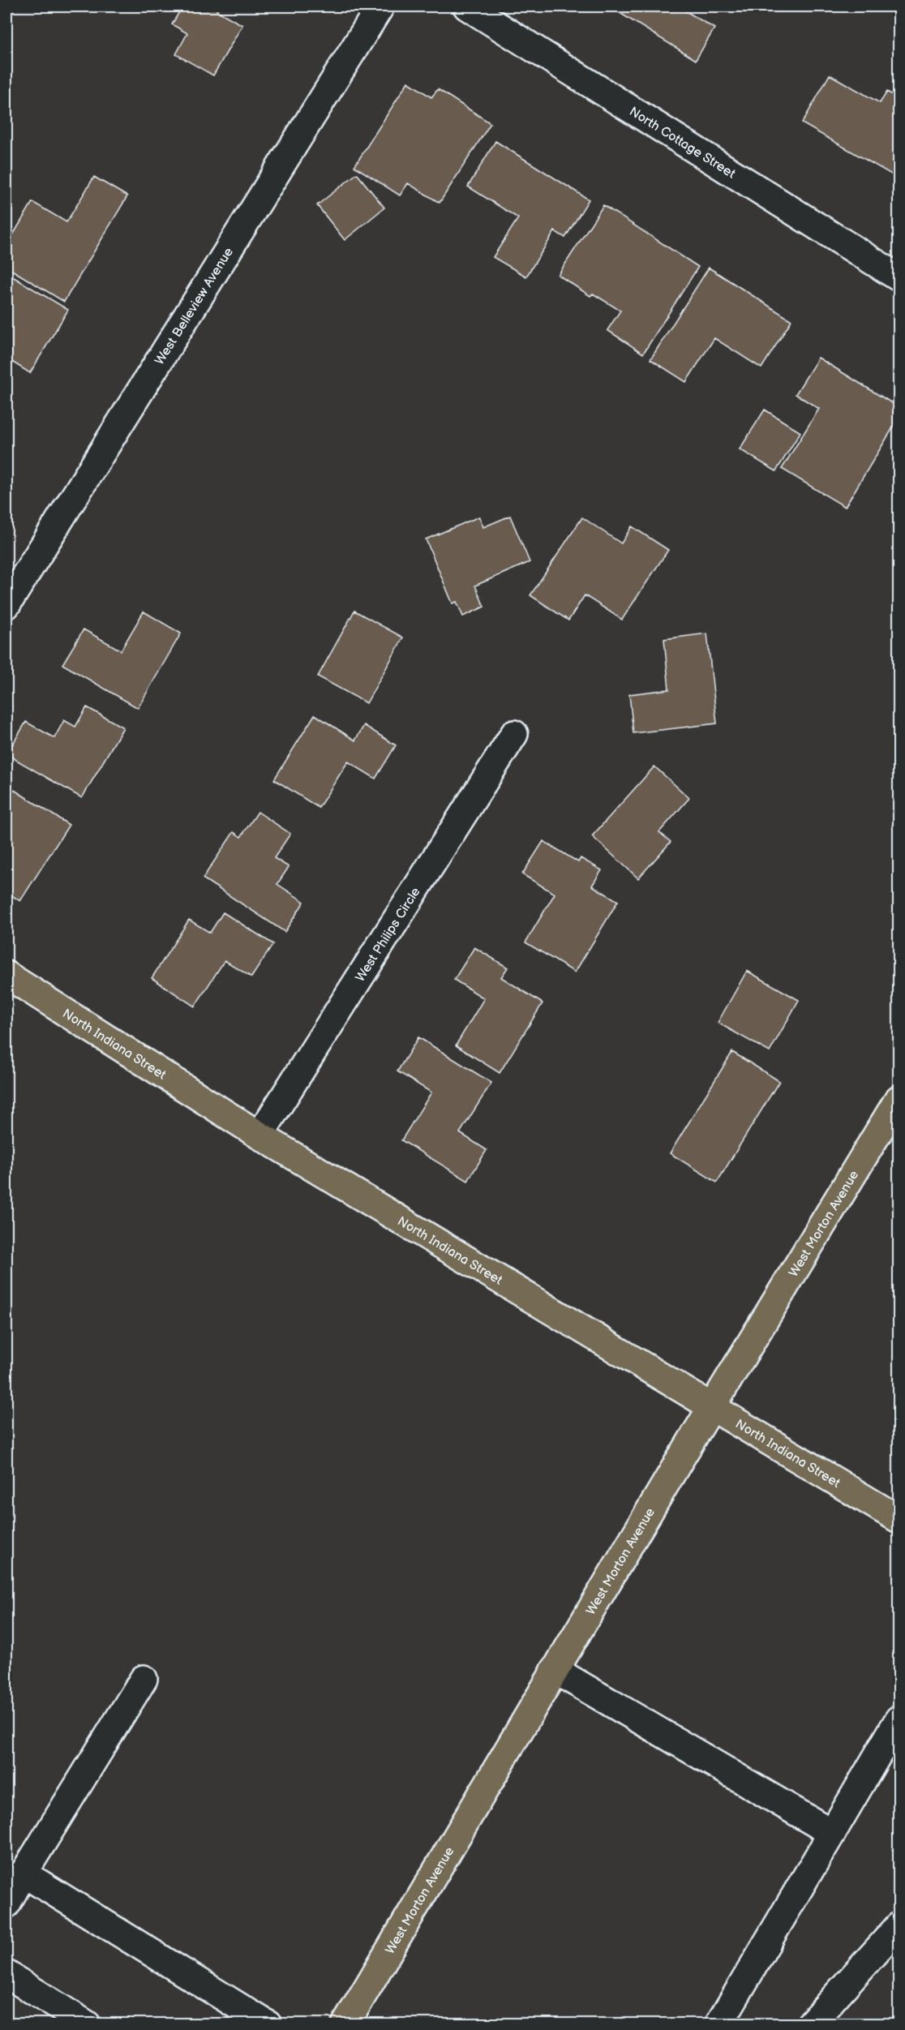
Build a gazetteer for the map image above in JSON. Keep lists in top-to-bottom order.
{
  "streets": {
    "main road": ["North Indiana Street", "West Morton Avenue"],
    "street": ["North Cottage Street", "West Belleview Avenue", "West Philips Circle"]
  },
  "crossings": [
    ["West Philips Circle", "North Indiana Street"],
    ["North Indiana Street", "West Morton Avenue"]
  ]
}
